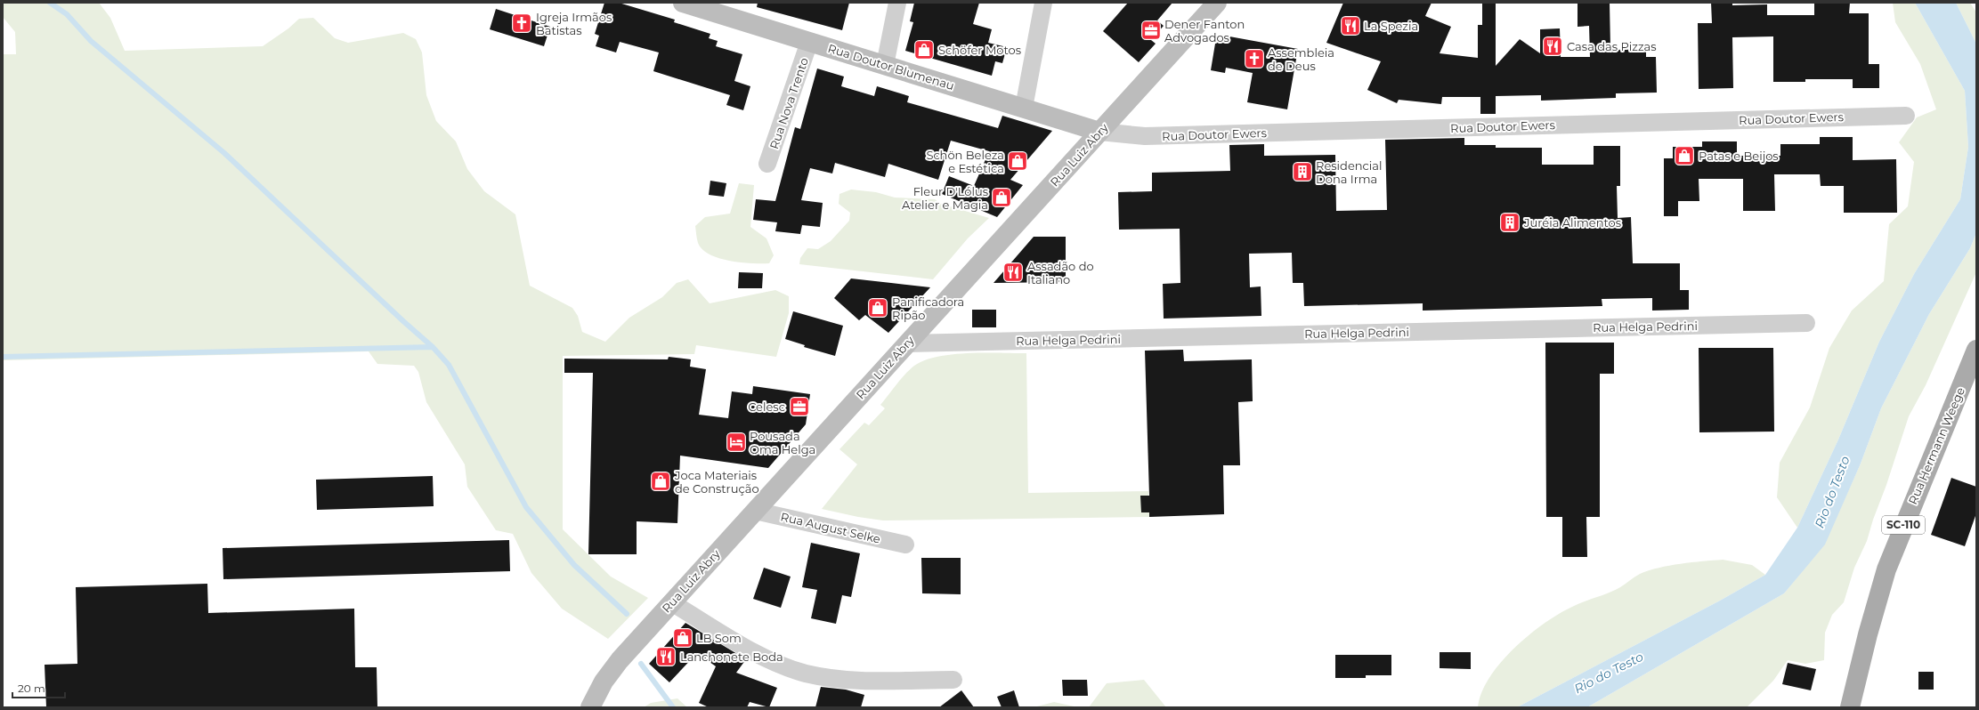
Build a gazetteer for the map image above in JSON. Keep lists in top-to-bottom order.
{
  "streets": {
    "main road": [
      "Rua Doutor Blumenau",
      "Rua Luiz Abry",
      "Rua Hermann Weege",
      "SC-110"
    ],
    "street": [
      "Rua Nova Trento",
      "Rua Doutor Ewers",
      "Rua Helga Pedrini",
      "Rua August Selke"
    ]
  },
  "crossings": [
    ["Rua Doutor Blumenau", "Rua Nova Trento"],
    ["Rua Doutor Blumenau", "Rua Doutor Ewers"],
    ["Rua Doutor Blumenau", "Rua Luiz Abry"],
    ["Rua Doutor Ewers", "Rua Luiz Abry"],
    ["Rua Luiz Abry", "Rua Helga Pedrini"],
    ["Rua Luiz Abry", "Rua August Selke"]
  ],
  "water": ["Rio do Testo"],
  "places": {
    "church": ["Igreja Irmãos Batistas", "Assembleia de Deus"],
    "restaurant": [
      "La Spezia",
      "Casa das Pizzas",
      "Assadão do Italiano",
      "Lanchonete Boda"
    ],
    "office": ["Dener Fanton Advogados", "Celesc"],
    "shop": [
      "Schöfer Motos",
      "Patas e Beijos",
      "Schön Beleza e Estética",
      "Fleur D'Lólus Atelier e Magia",
      "Panificadora Ripão",
      "Joca Materiais de Construção",
      "LB Som"
    ],
    "building": ["Residencial Dona Irma", "Juréia Alimentos"],
    "hotel": ["Pousada Oma Helga"]
  },
  "scale_bar": "20 m"
}
